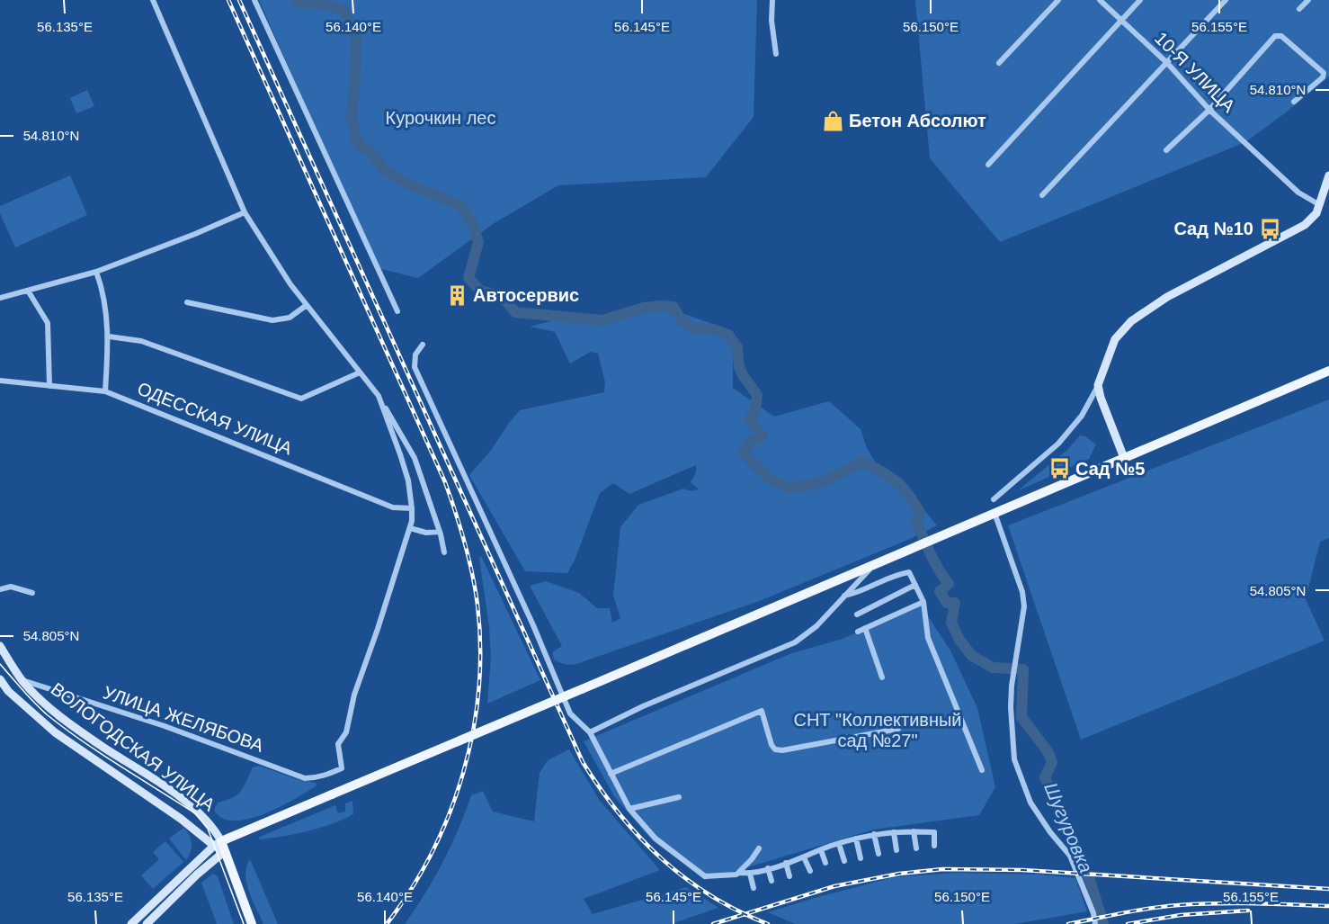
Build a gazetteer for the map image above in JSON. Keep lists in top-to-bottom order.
{
  "streets": {
    "main road": ["ВОЛОГОДСКАЯ УЛИЦА"],
    "street": ["10-Я УЛИЦА", "ОДЕССКАЯ УЛИЦА", "УЛИЦА ЖЕЛЯБОВА"]
  },
  "crossings": [
    ["УЛИЦА ЖЕЛЯБОВА", "ВОЛОГОДСКАЯ УЛИЦА"]
  ],
  "water": ["Шугуровка"],
  "parks": ["Курочкин лес", "СНТ \"Коллективный сад №27\""],
  "places": {
    "shop": ["Бетон Абсолют"],
    "bus stop": ["Сад №10", "Сад №5"],
    "building": ["Автосервис"]
  },
  "coordinates": [
    "56.135°E",
    "56.140°E",
    "56.145°E",
    "56.150°E",
    "56.155°E",
    "54.810°N",
    "54.805°N"
  ]
}
